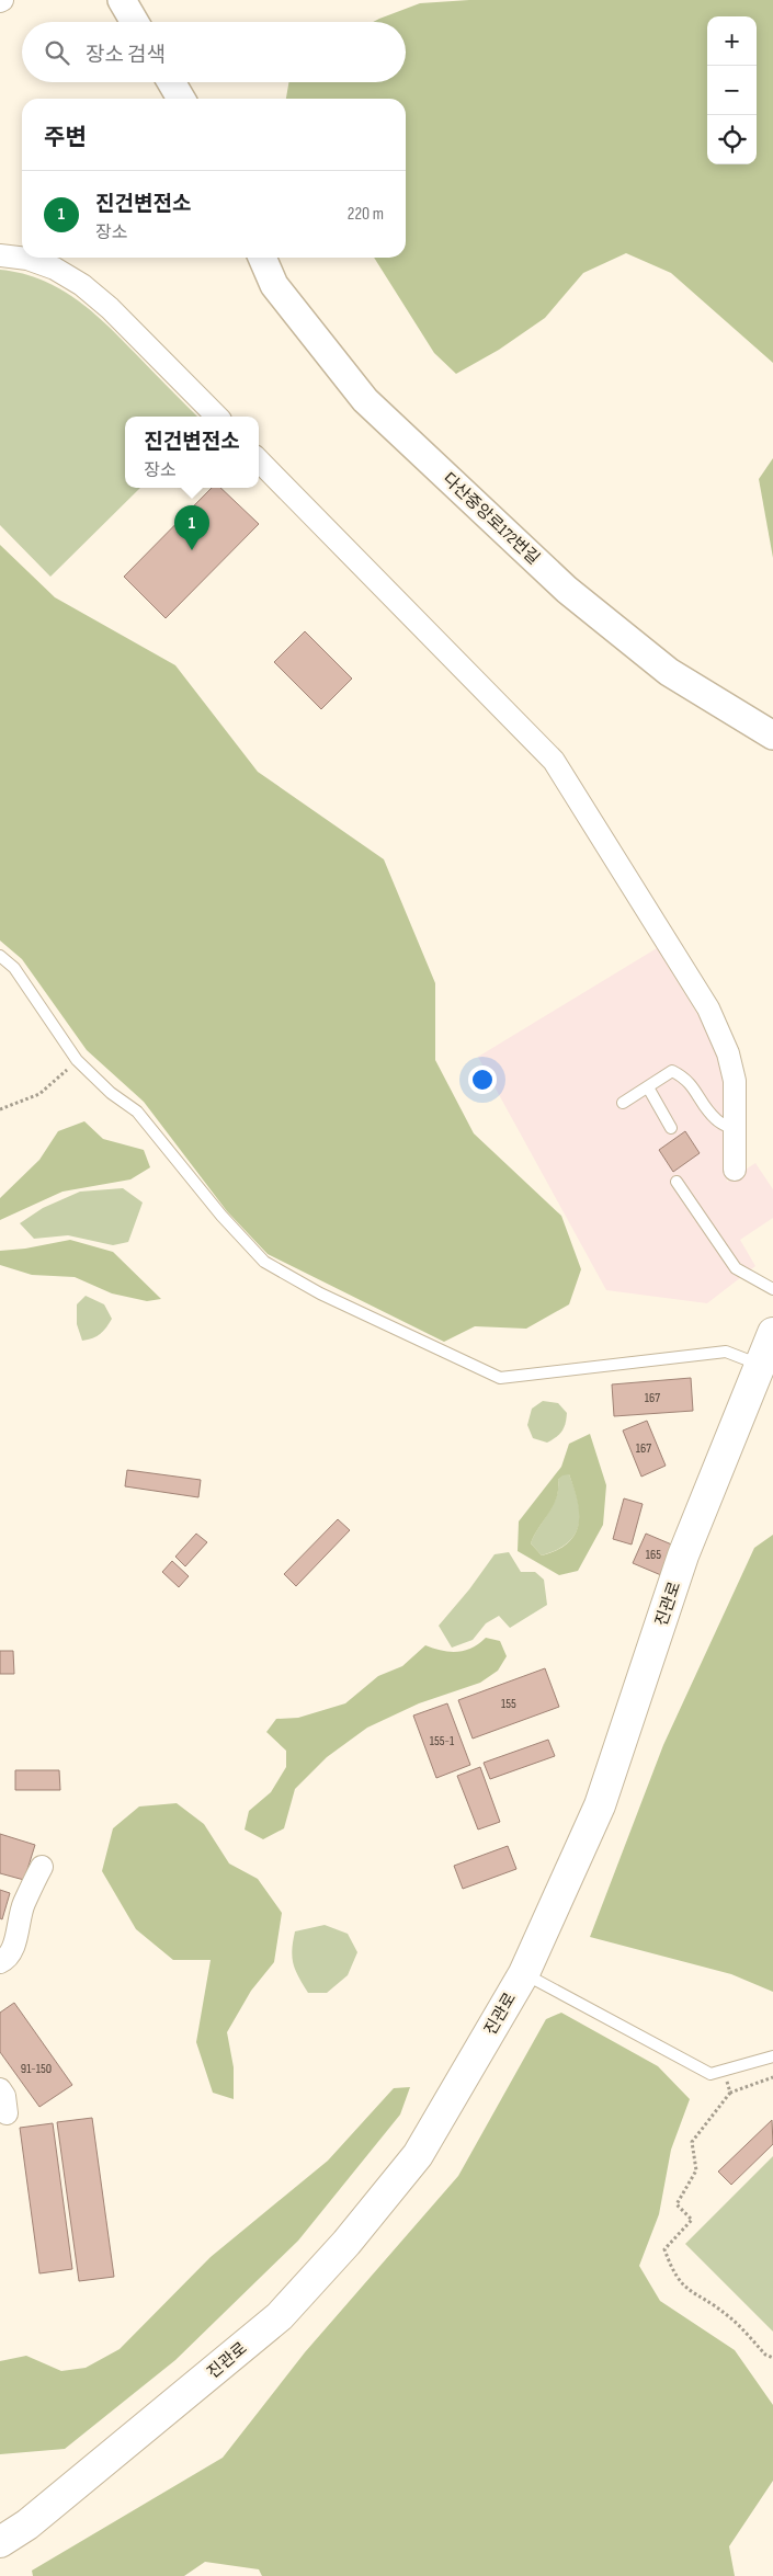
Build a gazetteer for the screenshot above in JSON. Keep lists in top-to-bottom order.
{
  "streets": {
    "main road": ["진관로"],
    "street": ["다산중앙로172번길"]
  },
  "house_numbers": [
    "167",
    "167",
    "165",
    "155",
    "155-1",
    "91-150"
  ],
  "page": {
    "map_buttons": ["+", "−"],
    "search": "장소 검색",
    "heading": "주변",
    "list": [
      {
        "mark": "1",
        "name": "진건변전소",
        "note": "장소",
        "value": "220 m"
      }
    ],
    "popup": ["진건변전소", "장소"],
    "pins": "1"
  }
}
